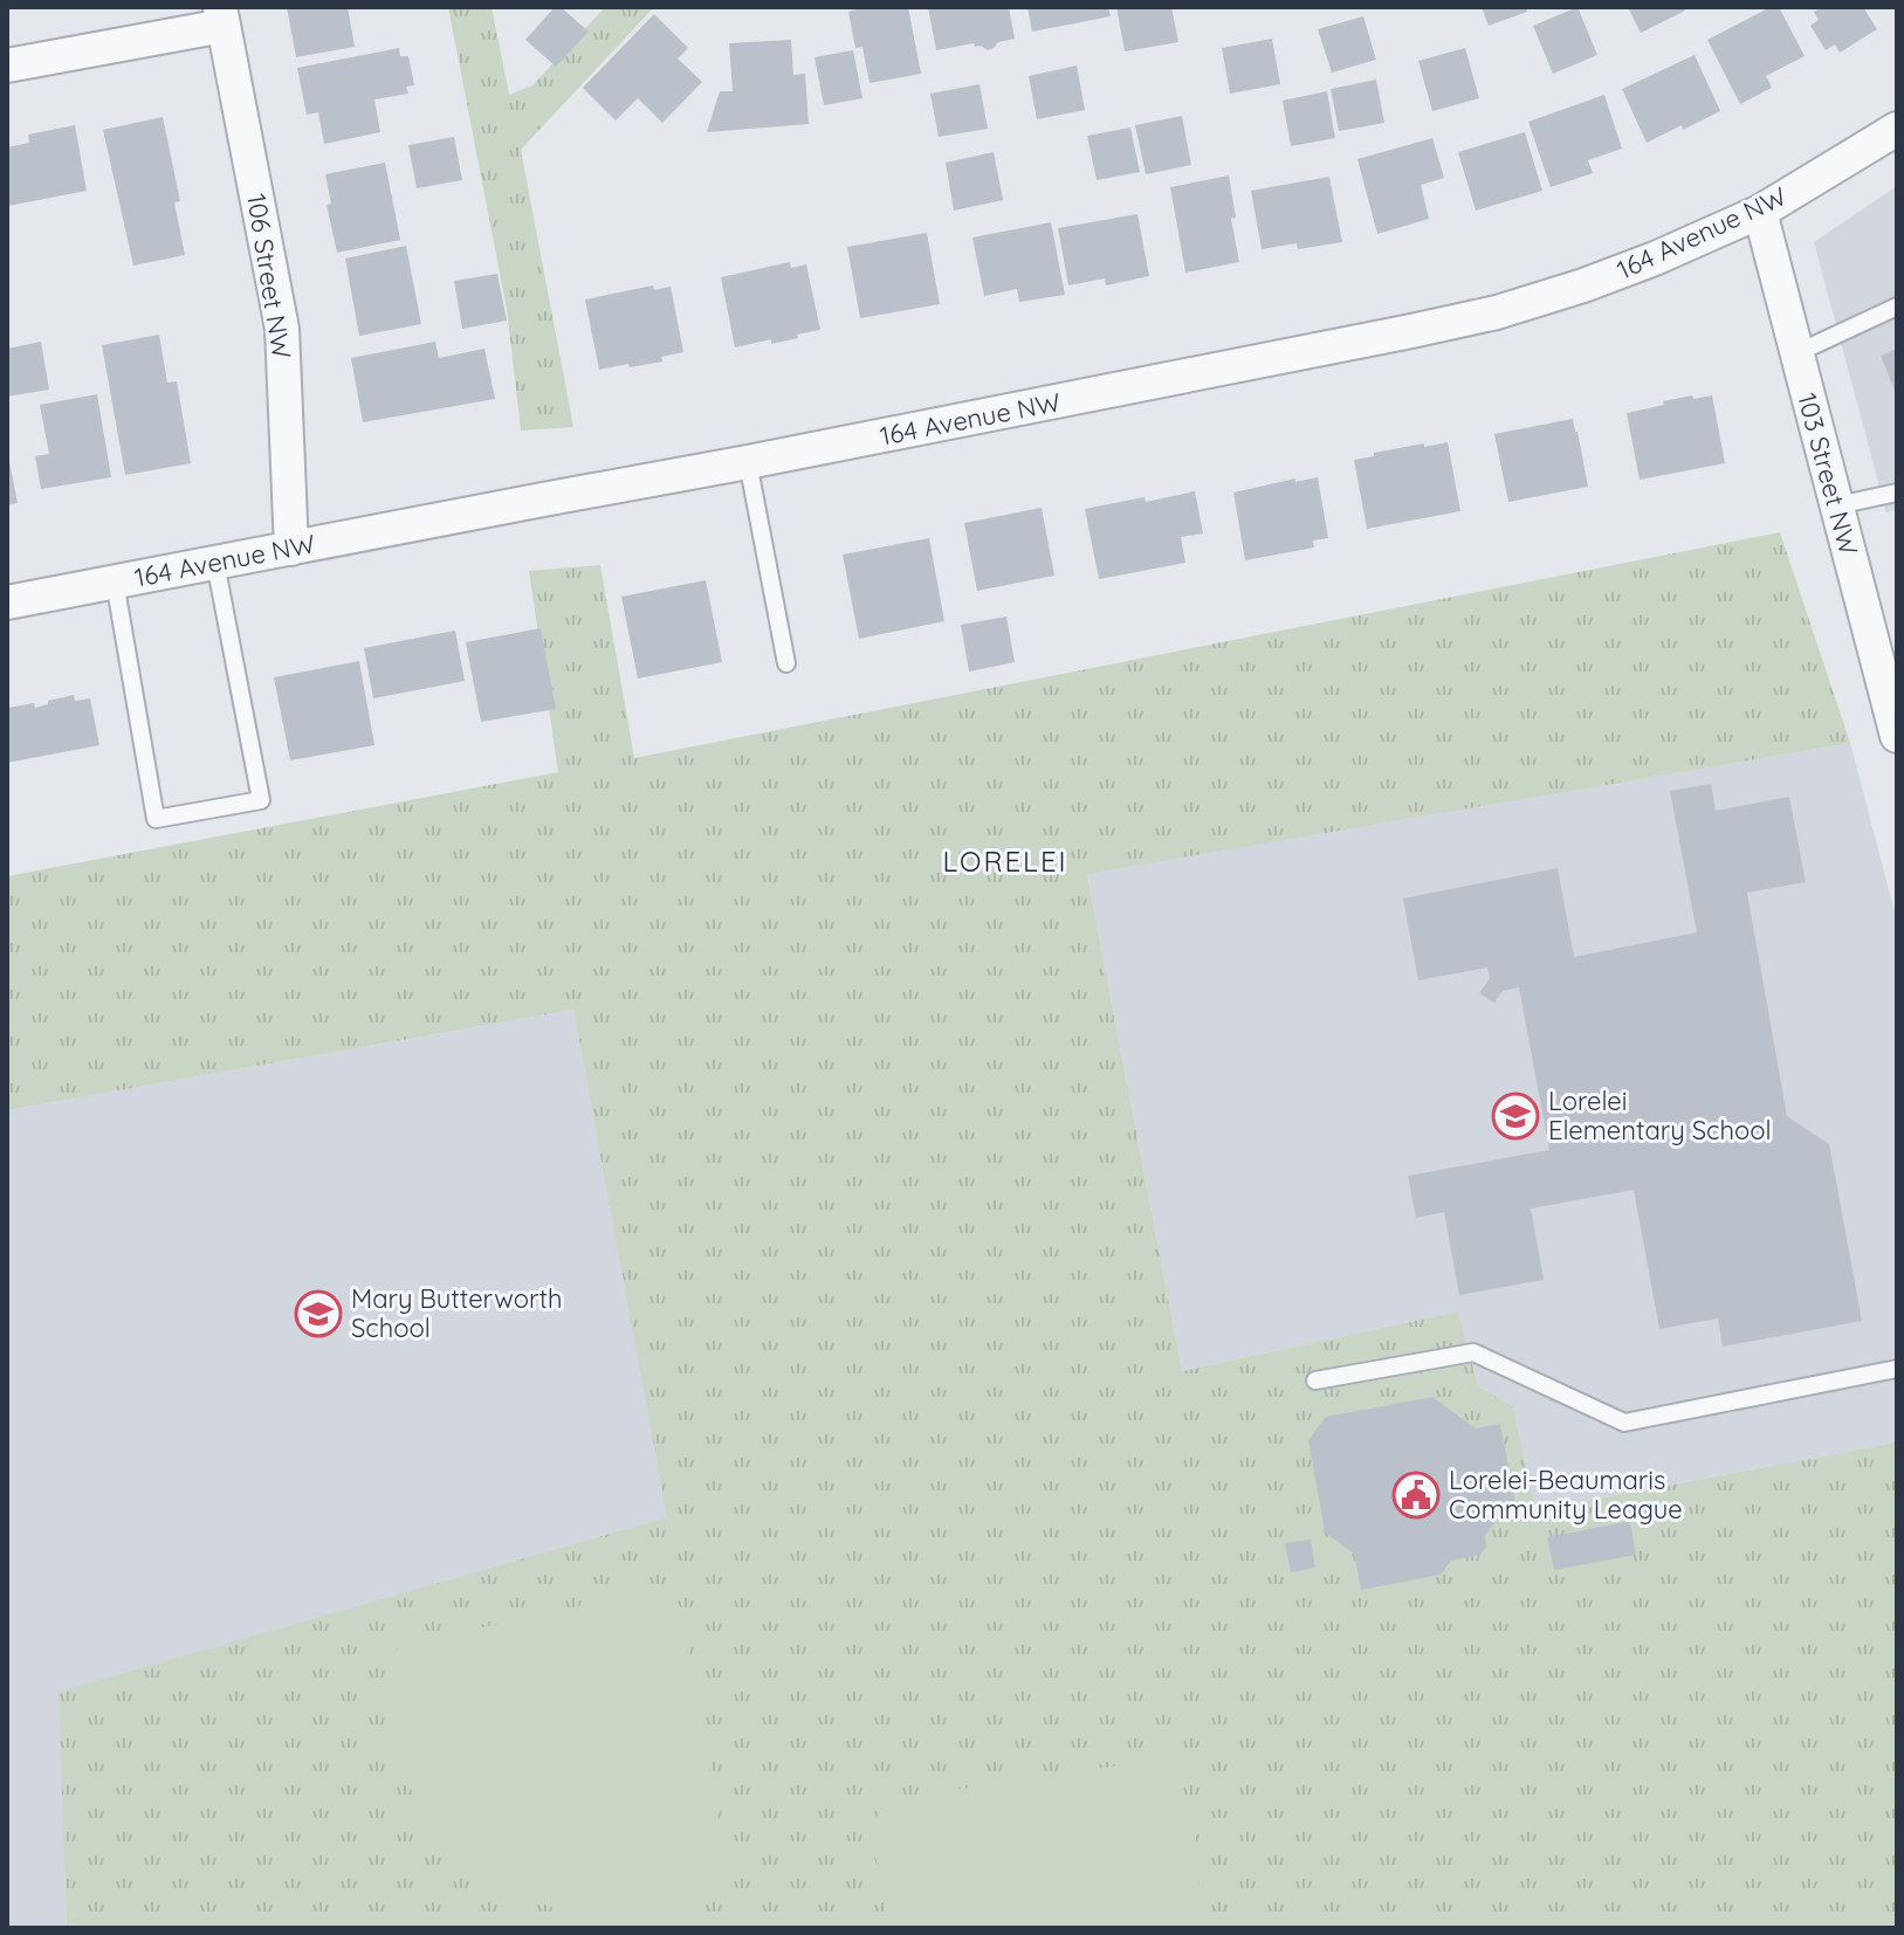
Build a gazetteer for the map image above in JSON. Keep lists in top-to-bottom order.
{
  "streets": {
    "street": ["164 Avenue NW", "106 Street NW", "103 Street NW"]
  },
  "crossings": [
    ["164 Avenue NW", "106 Street NW"],
    ["164 Avenue NW", "103 Street NW"]
  ],
  "districts": ["LORELEI"],
  "places": {
    "school or university": ["Lorelei Elementary School", "Mary Butterworth School"],
    "public building": ["Lorelei-Beaumaris Community League"]
  }
}
